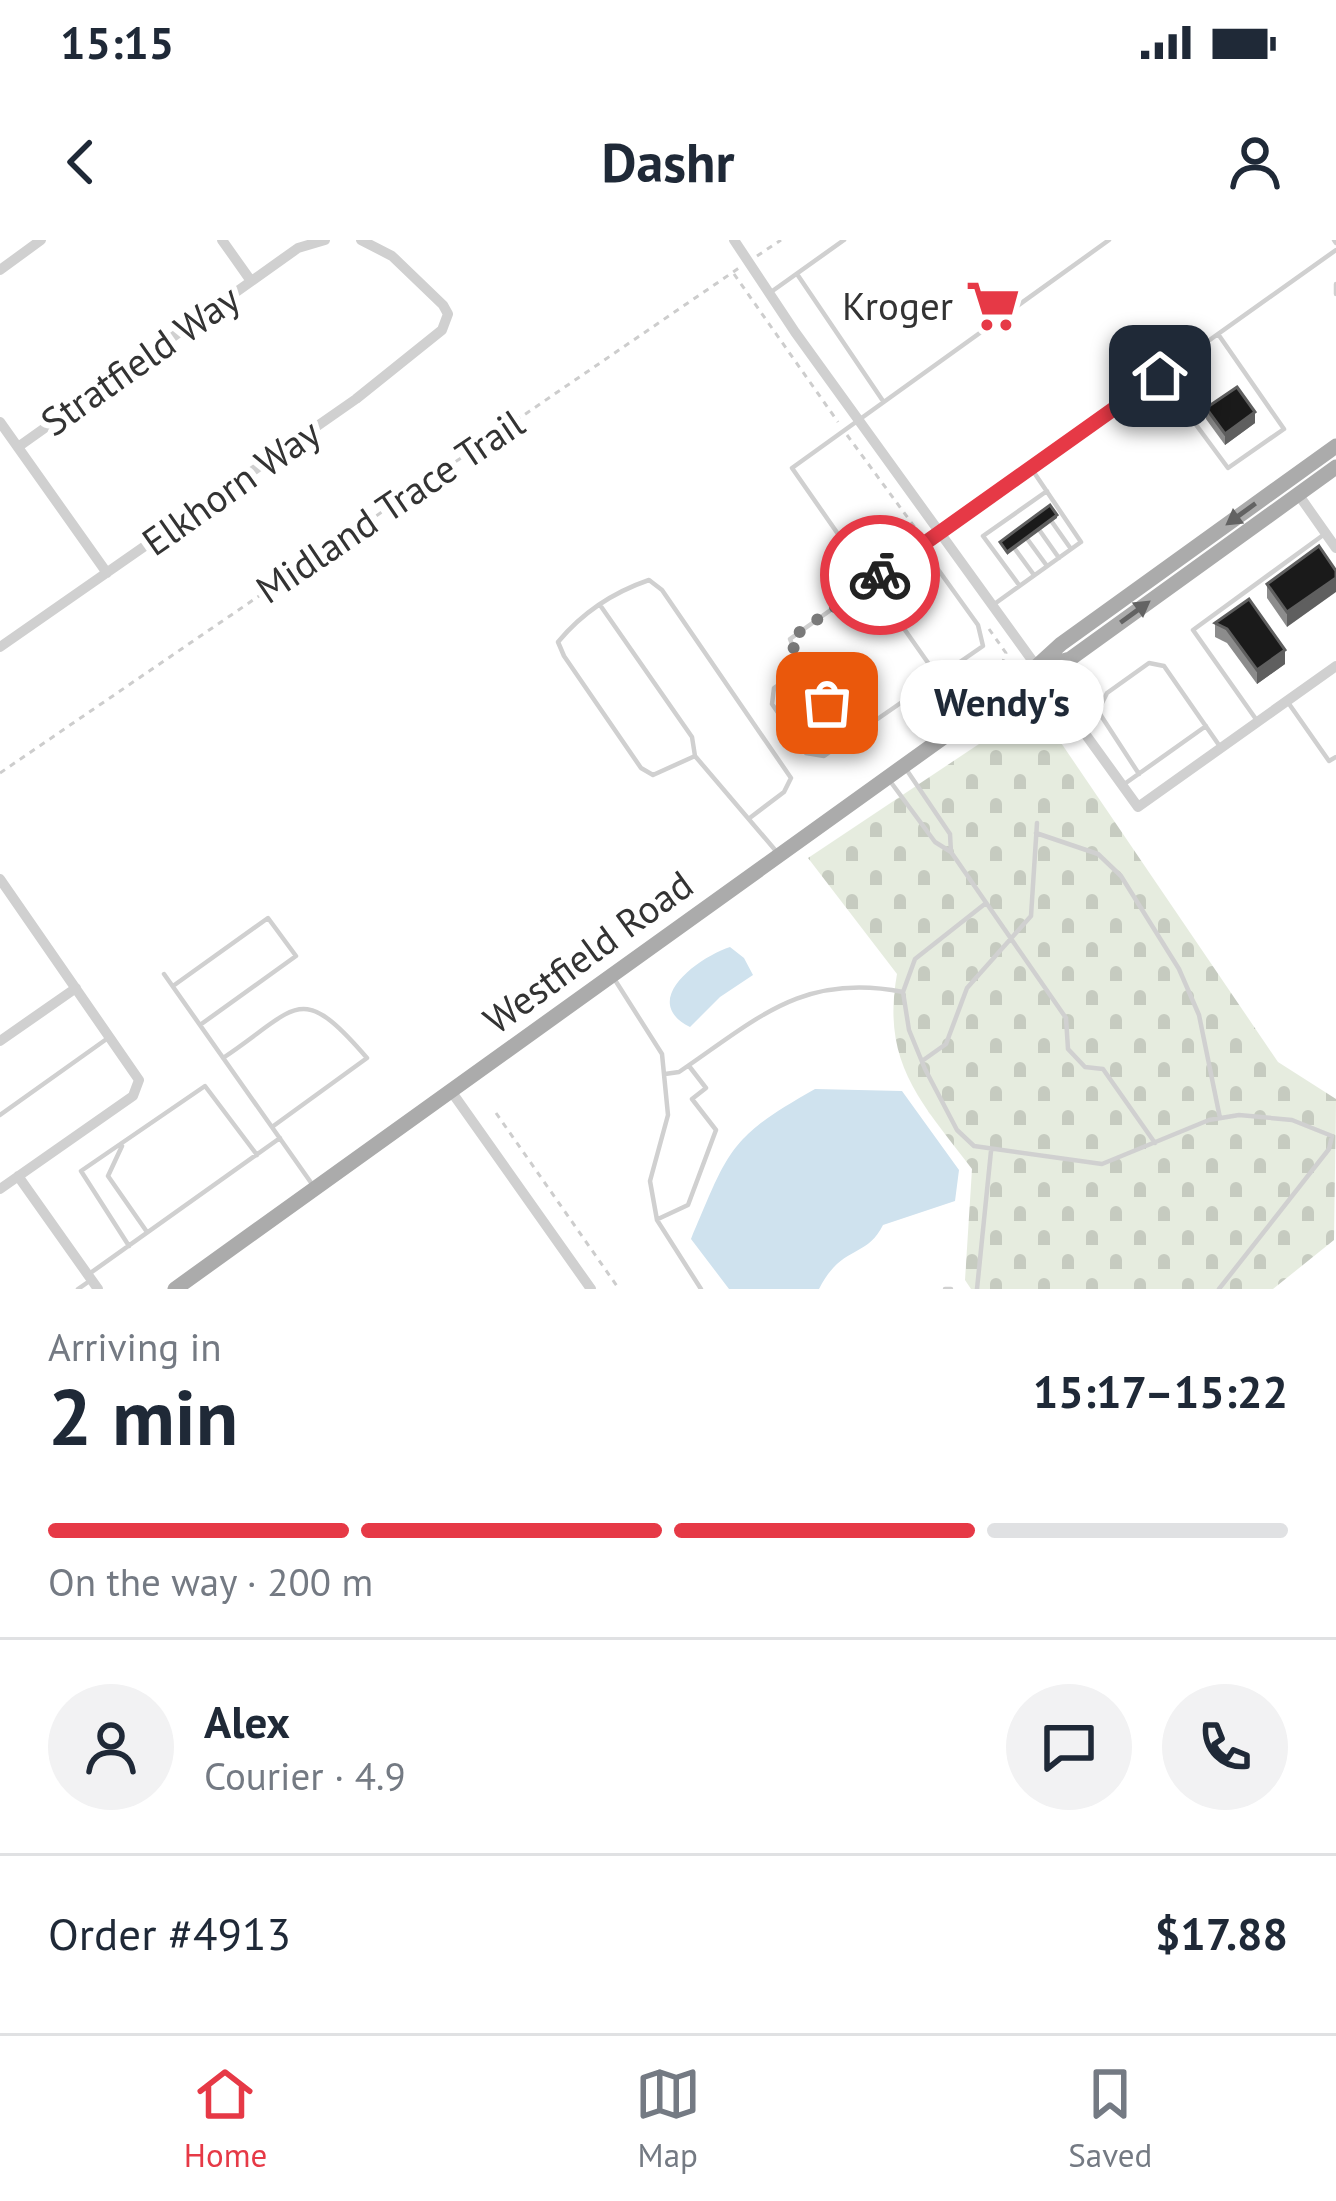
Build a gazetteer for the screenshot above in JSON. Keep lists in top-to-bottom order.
{
  "streets": {
    "main road": ["Westfield Road"],
    "street": ["Stratfield Way", "Elkhorn Way"],
    "path": ["Midland Trace Trail"]
  },
  "places": {
    "supermarket": ["Kroger"],
    "other": ["Wendy's"]
  },
  "page": {
    "status": "15:15",
    "header": "Dashr",
    "bubble": "Wendy's",
    "heading": ["2 min", "Arriving in", "15:17–15:22"],
    "panel": [
      "Alex",
      "Courier · 4.9",
      "Order #4913",
      "$17.88"
    ],
    "bar": "On the way · 200 m",
    "tabs": ["Home", "Map", "Saved"]
  }
}
